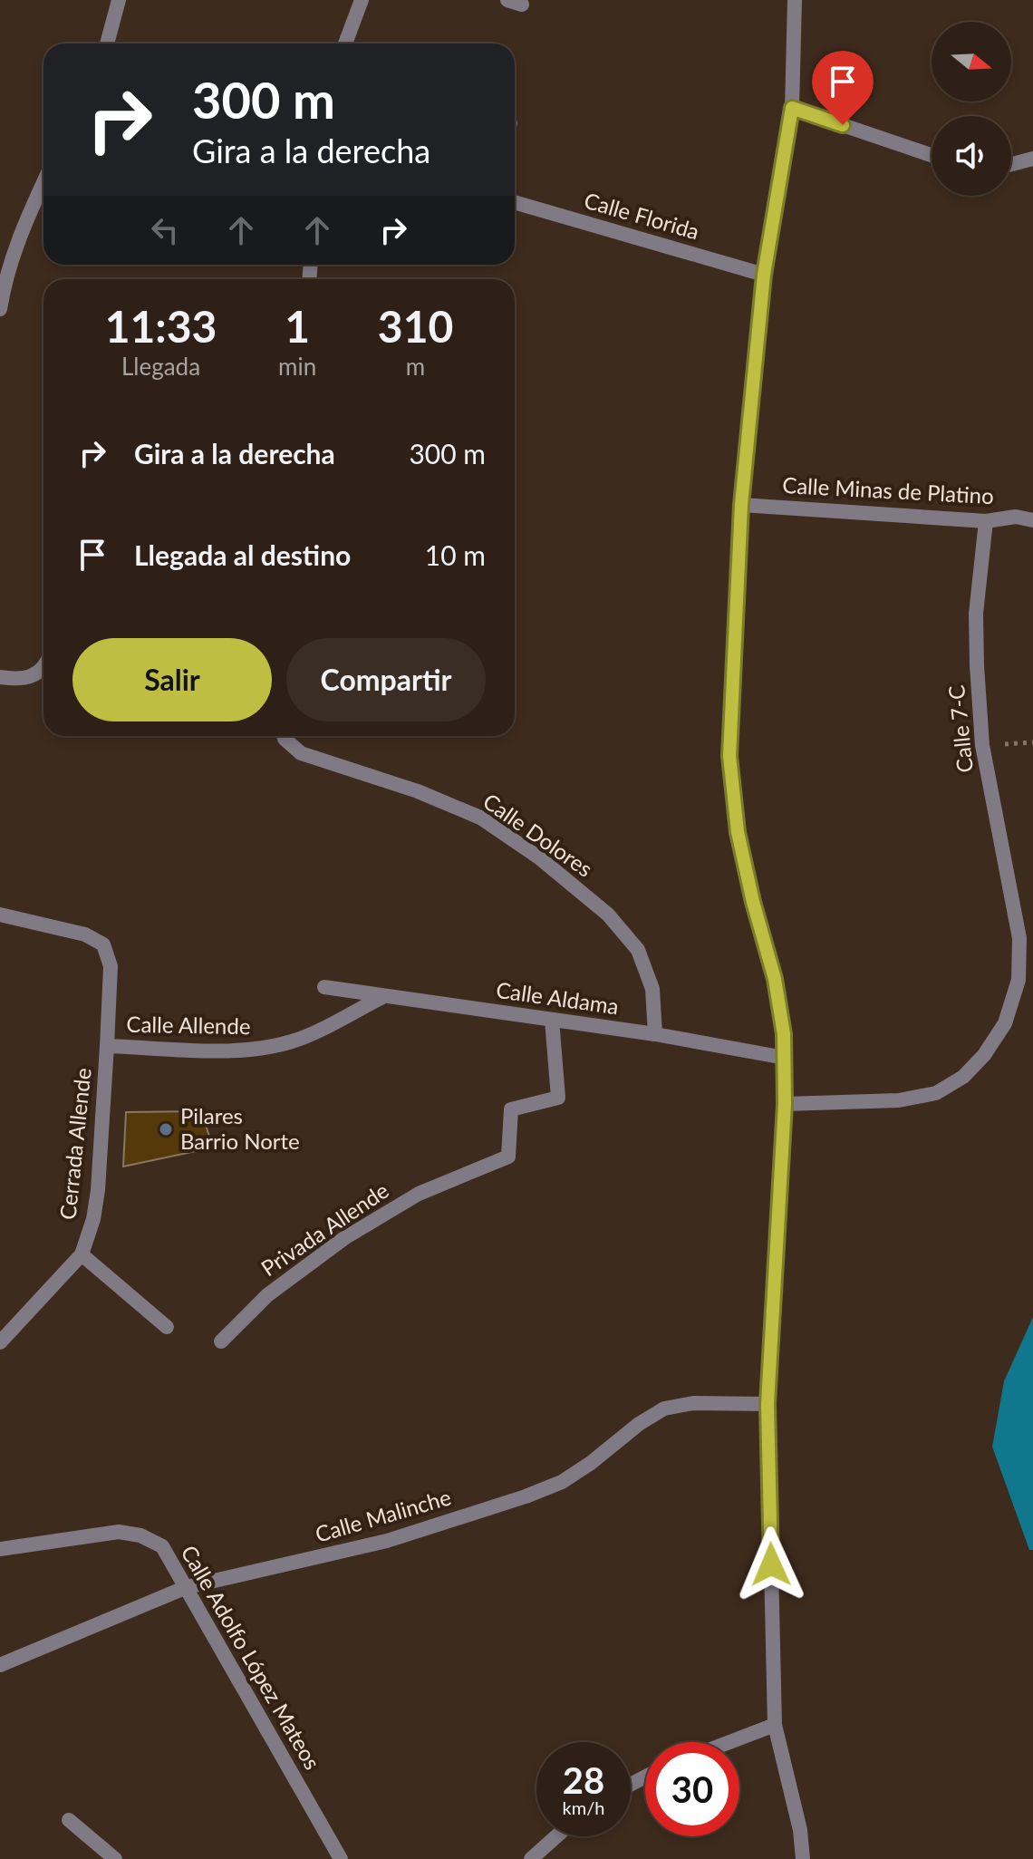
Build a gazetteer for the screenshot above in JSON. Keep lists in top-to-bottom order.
{
  "streets": {
    "street": [
      "Calle Florida",
      "Calle Minas de Platino",
      "Calle 7-C",
      "Calle Dolores",
      "Calle Aldama",
      "Calle Allende",
      "Cerrada Allende",
      "Privada Allende",
      "Calle Malinche",
      "Calle Adolfo López Mateos"
    ]
  },
  "crossings": [
    ["Calle Minas de Platino", "Calle 7-C"],
    ["Calle Dolores", "Calle Aldama"],
    ["Calle Aldama", "Calle Allende"],
    ["Calle Aldama", "Privada Allende"],
    ["Calle Allende", "Cerrada Allende"],
    ["Calle Malinche", "Calle Adolfo López Mateos"]
  ],
  "places": ["Pilares Barrio Norte"],
  "north": "right",
  "page": {
    "turn": ["300 m", "Gira a la derecha"],
    "eta": [
      "11:33",
      "Llegada",
      "1",
      "min",
      "310",
      "m"
    ],
    "list": [
      {
        "name": "Gira a la derecha",
        "value": "300 m"
      },
      {
        "name": "Llegada al destino",
        "value": "10 m"
      }
    ],
    "buttons": ["Salir", "Compartir"],
    "speed": "28 km/h",
    "limit": "30"
  }
}
